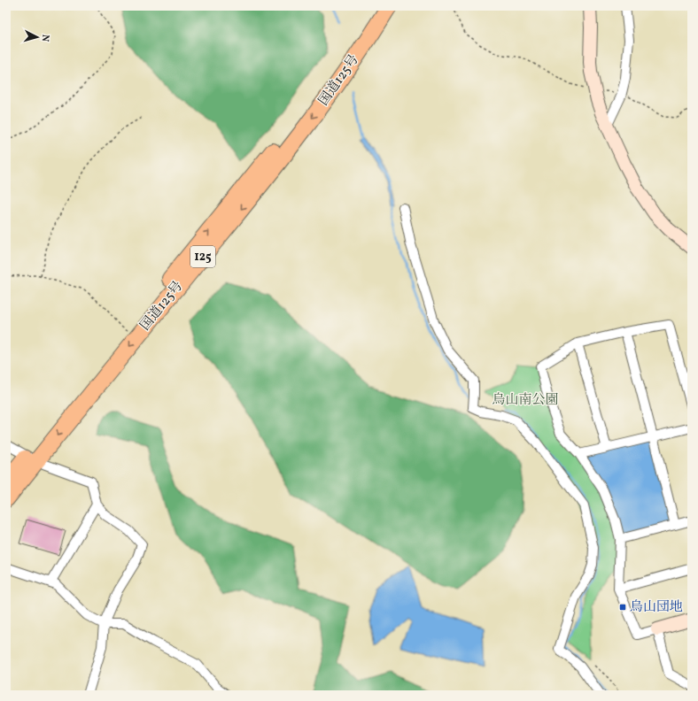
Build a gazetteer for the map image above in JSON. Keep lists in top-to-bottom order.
{
  "streets": {
    "highway": ["国道125号", "125"]
  },
  "parks": ["烏山南公園"],
  "places": {
    "transit": ["烏山団地"]
  },
  "north": "right"
}
